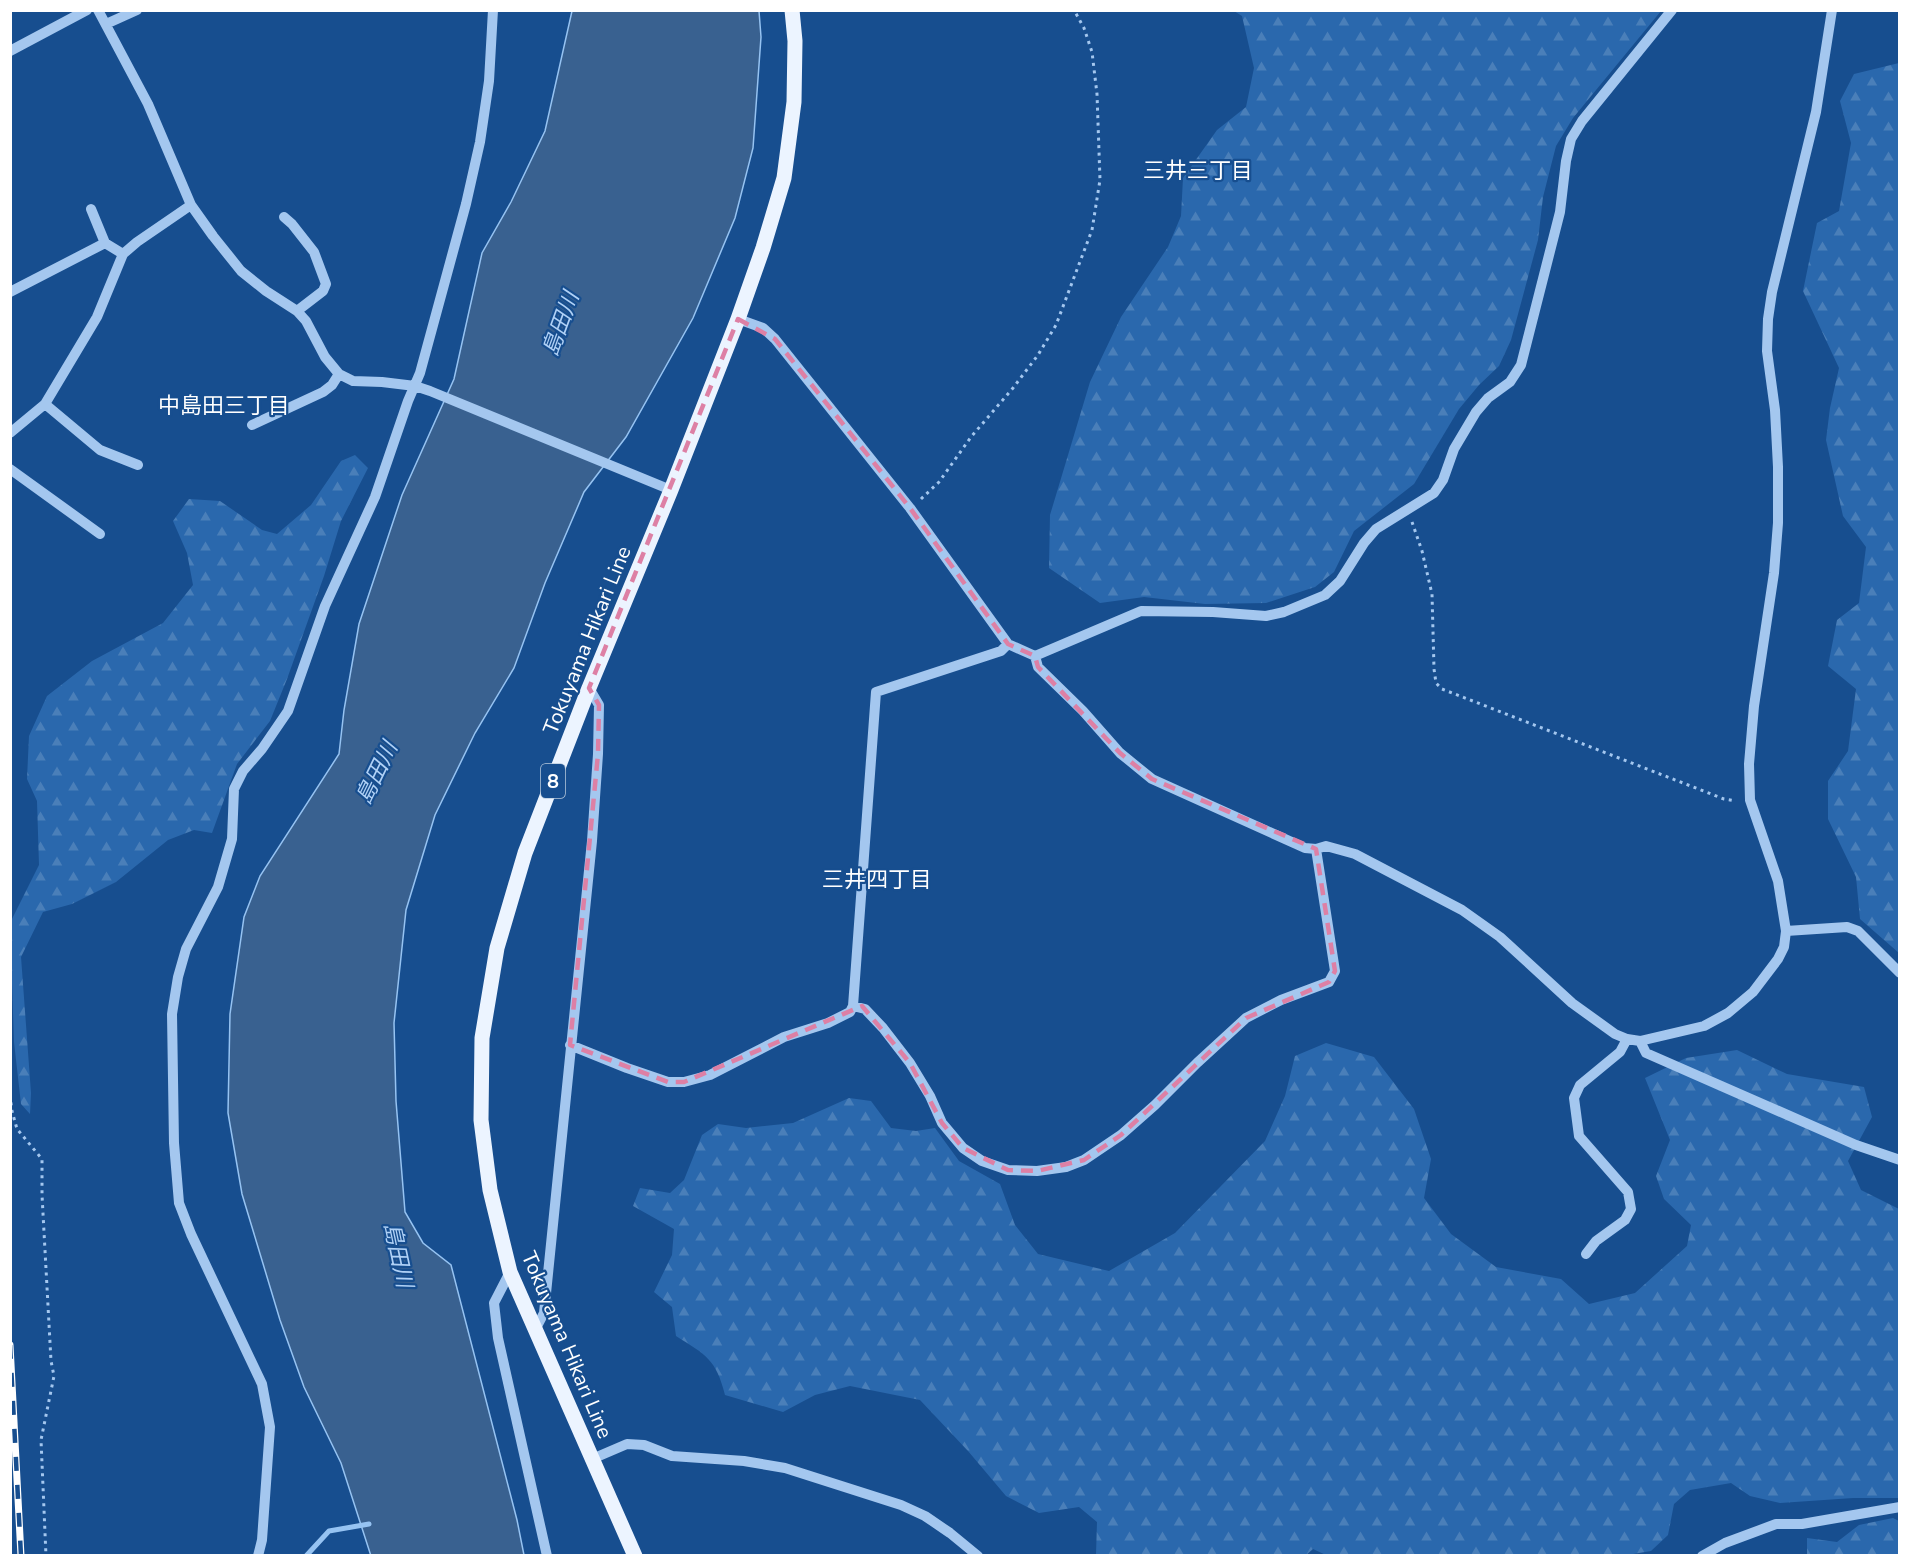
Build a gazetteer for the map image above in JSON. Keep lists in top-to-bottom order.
{
  "streets": {
    "main road": ["Tokuyama Hikari Line", "8"]
  },
  "districts": ["三井三丁目", "中島田三丁目", "三井四丁目"],
  "water": ["島田川"]
}
